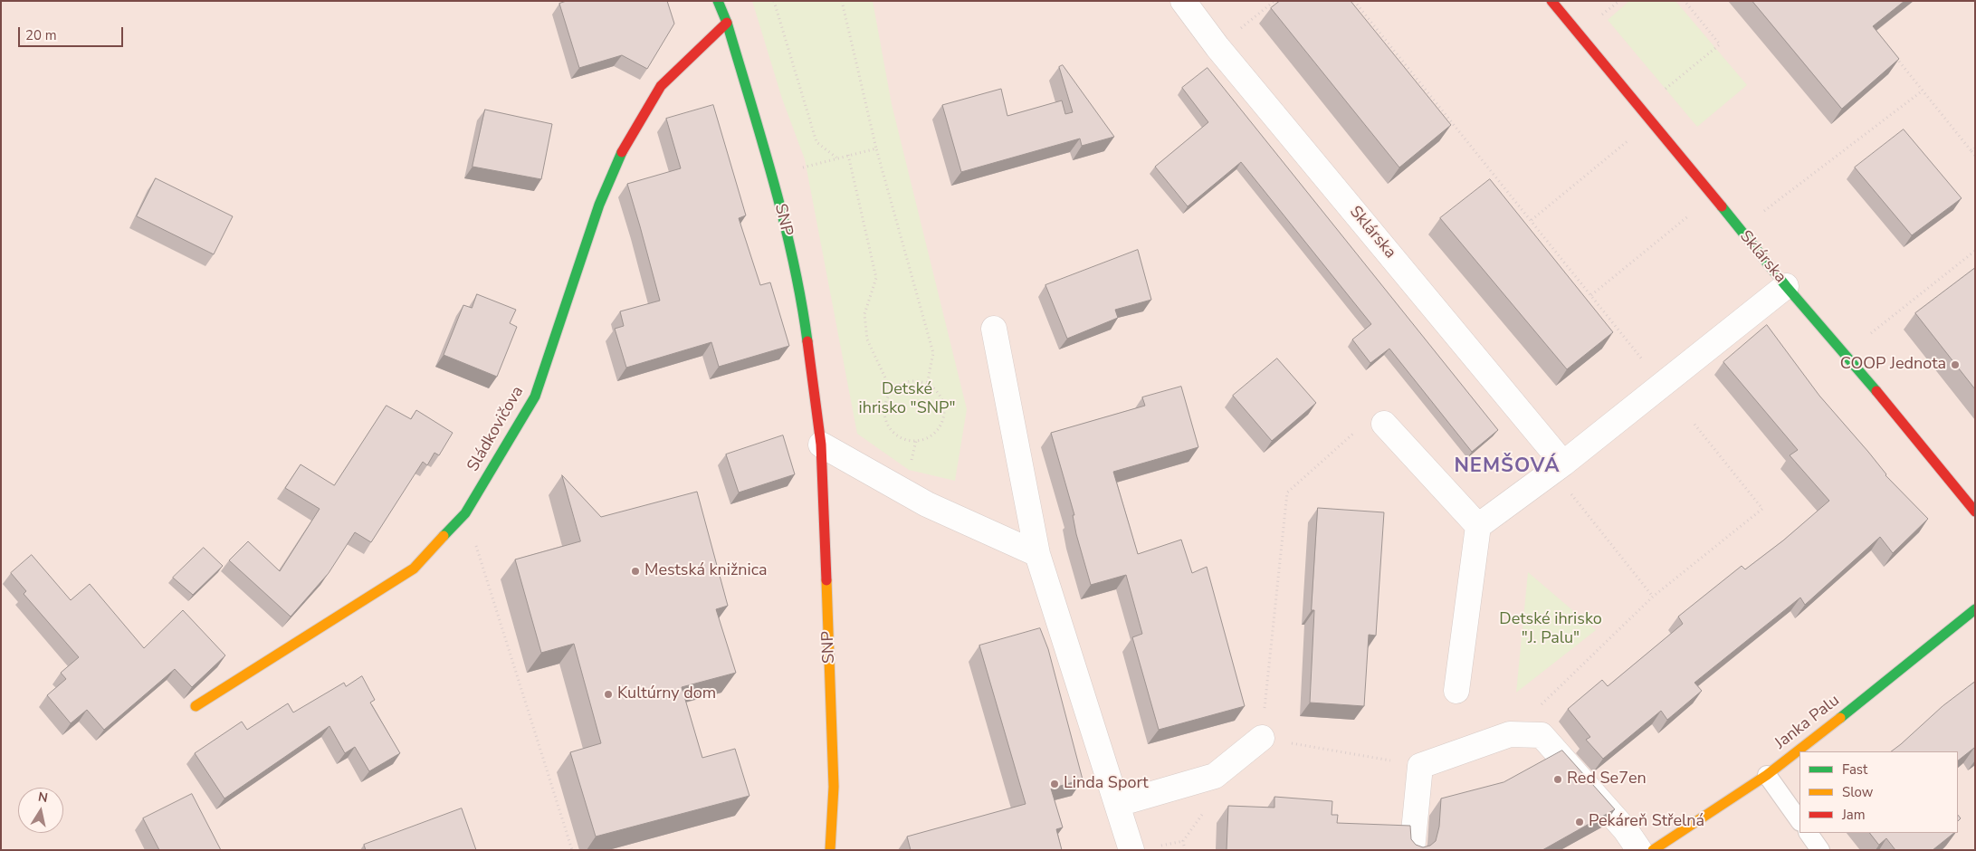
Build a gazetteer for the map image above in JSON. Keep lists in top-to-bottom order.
{
  "streets": {
    "street": [
      "SNP",
      "Sklárska",
      "Sládkovičova",
      "Janka Palu"
    ]
  },
  "crossings": [
    ["SNP", "Sládkovičova"]
  ],
  "districts": ["NEMŠOVÁ"],
  "parks": ["Detské ihrisko \"SNP\"", "Detské ihrisko \"J. Palu\""],
  "places": [
    "COOP Jednota",
    "Mestská knižnica",
    "Kultúrny dom",
    "Red Se7en",
    "Linda Sport",
    "Pekáreň Střelná"
  ],
  "legend": ["Fast", "Slow", "Jam"],
  "scale_bar": "20 m",
  "north": "top"
}
